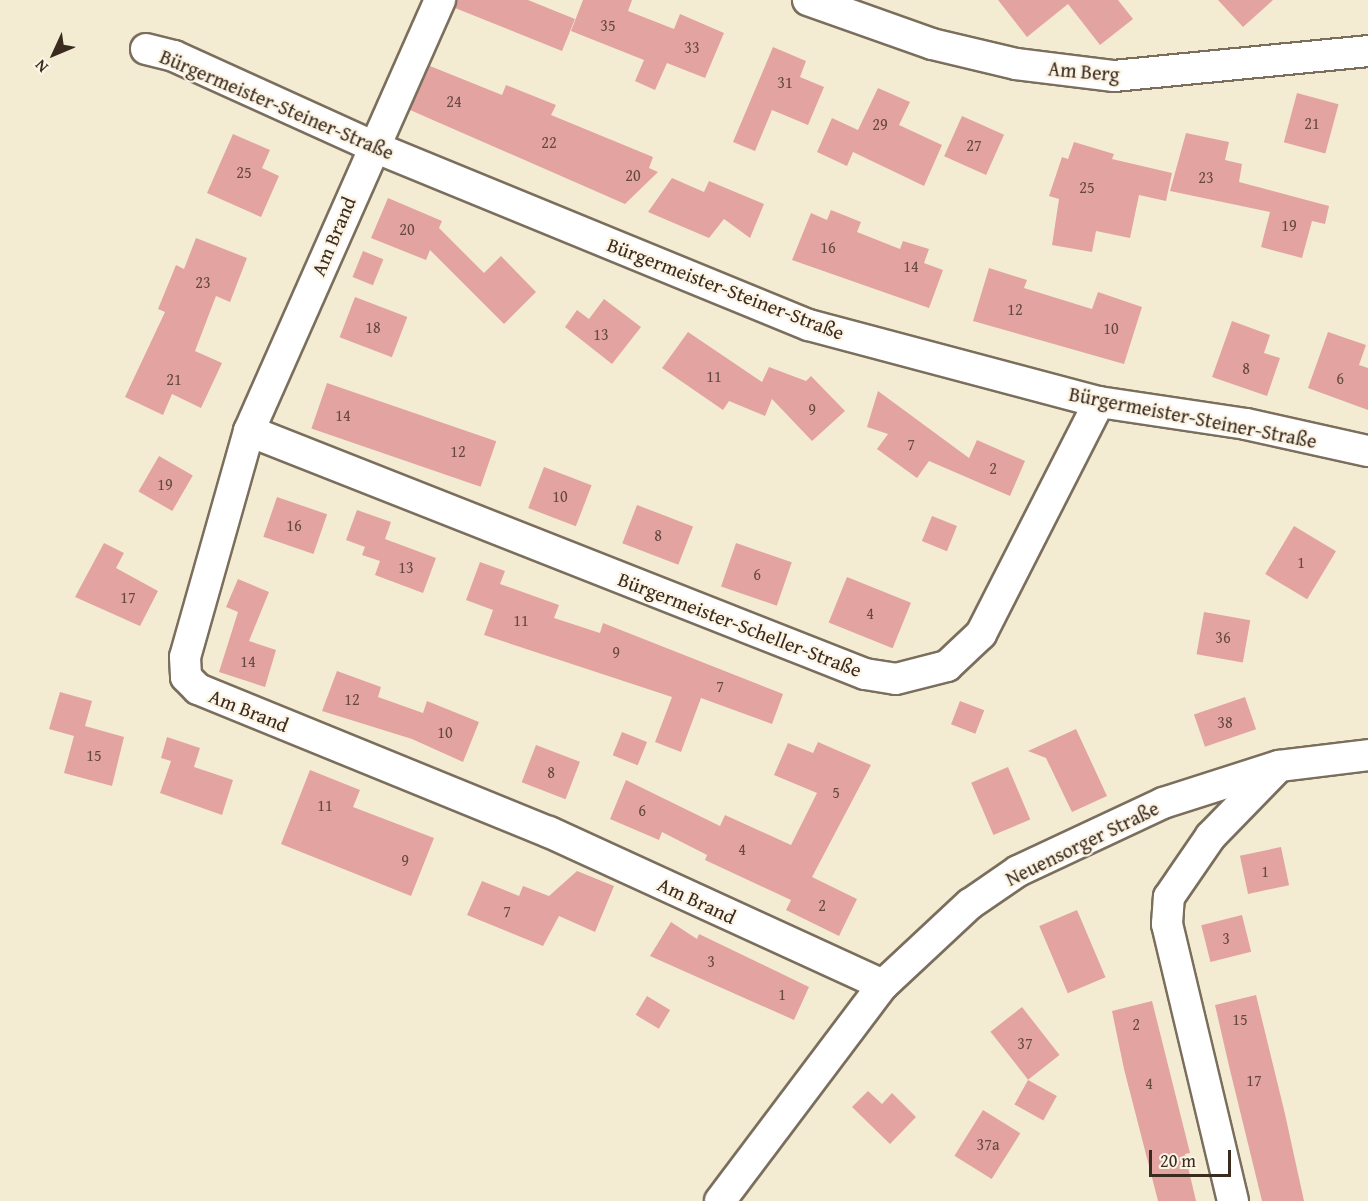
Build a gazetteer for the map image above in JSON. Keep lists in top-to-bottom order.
{
  "streets": {
    "street": [
      "Am Berg",
      "Bürgermeister-Steiner-Straße",
      "Am Brand",
      "Bürgermeister-Scheller-Straße",
      "Neuensorger Straße"
    ]
  },
  "crossings": [
    ["Bürgermeister-Steiner-Straße", "Am Brand"],
    ["Bürgermeister-Steiner-Straße", "Bürgermeister-Scheller-Straße"],
    ["Am Brand", "Bürgermeister-Scheller-Straße"],
    ["Am Brand", "Neuensorger Straße"]
  ],
  "house_numbers": [
    "35",
    "33",
    "31",
    "24",
    "21",
    "29",
    "22",
    "27",
    "25",
    "20",
    "23",
    "25",
    "19",
    "20",
    "16",
    "14",
    "23",
    "12",
    "18",
    "10",
    "13",
    "8",
    "11",
    "6",
    "21",
    "9",
    "14",
    "7",
    "12",
    "2",
    "19",
    "10",
    "16",
    "8",
    "1",
    "13",
    "6",
    "17",
    "4",
    "11",
    "36",
    "9",
    "14",
    "7",
    "12",
    "38",
    "10",
    "15",
    "8",
    "5",
    "11",
    "6",
    "4",
    "9",
    "1",
    "2",
    "7",
    "3",
    "3",
    "1",
    "15",
    "2",
    "37",
    "17",
    "4",
    "37a"
  ],
  "scale_bar": "20 m",
  "north": "bottom left"
}
